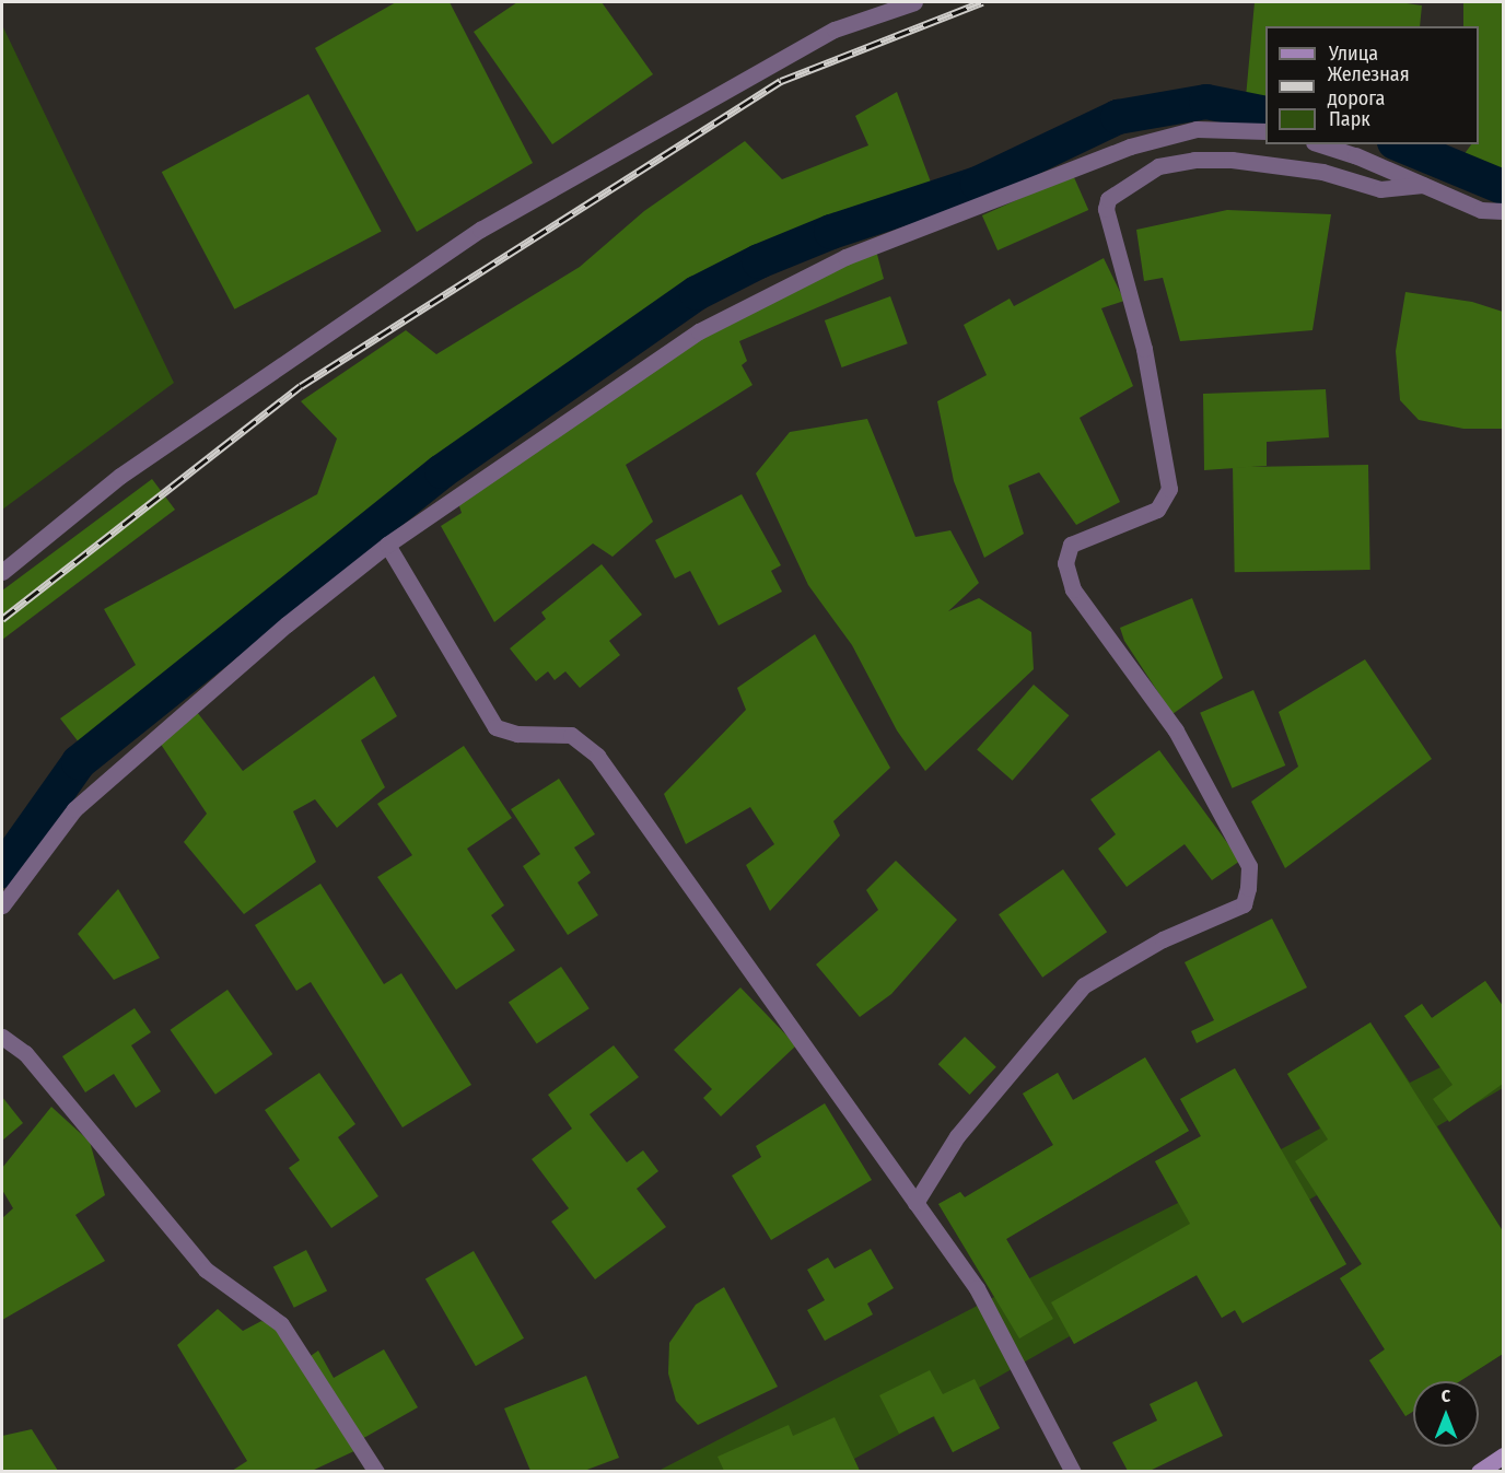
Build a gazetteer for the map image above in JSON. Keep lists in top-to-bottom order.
{
  "legend": ["Улица", "Железная дорога", "Парк"],
  "north": "top"
}
